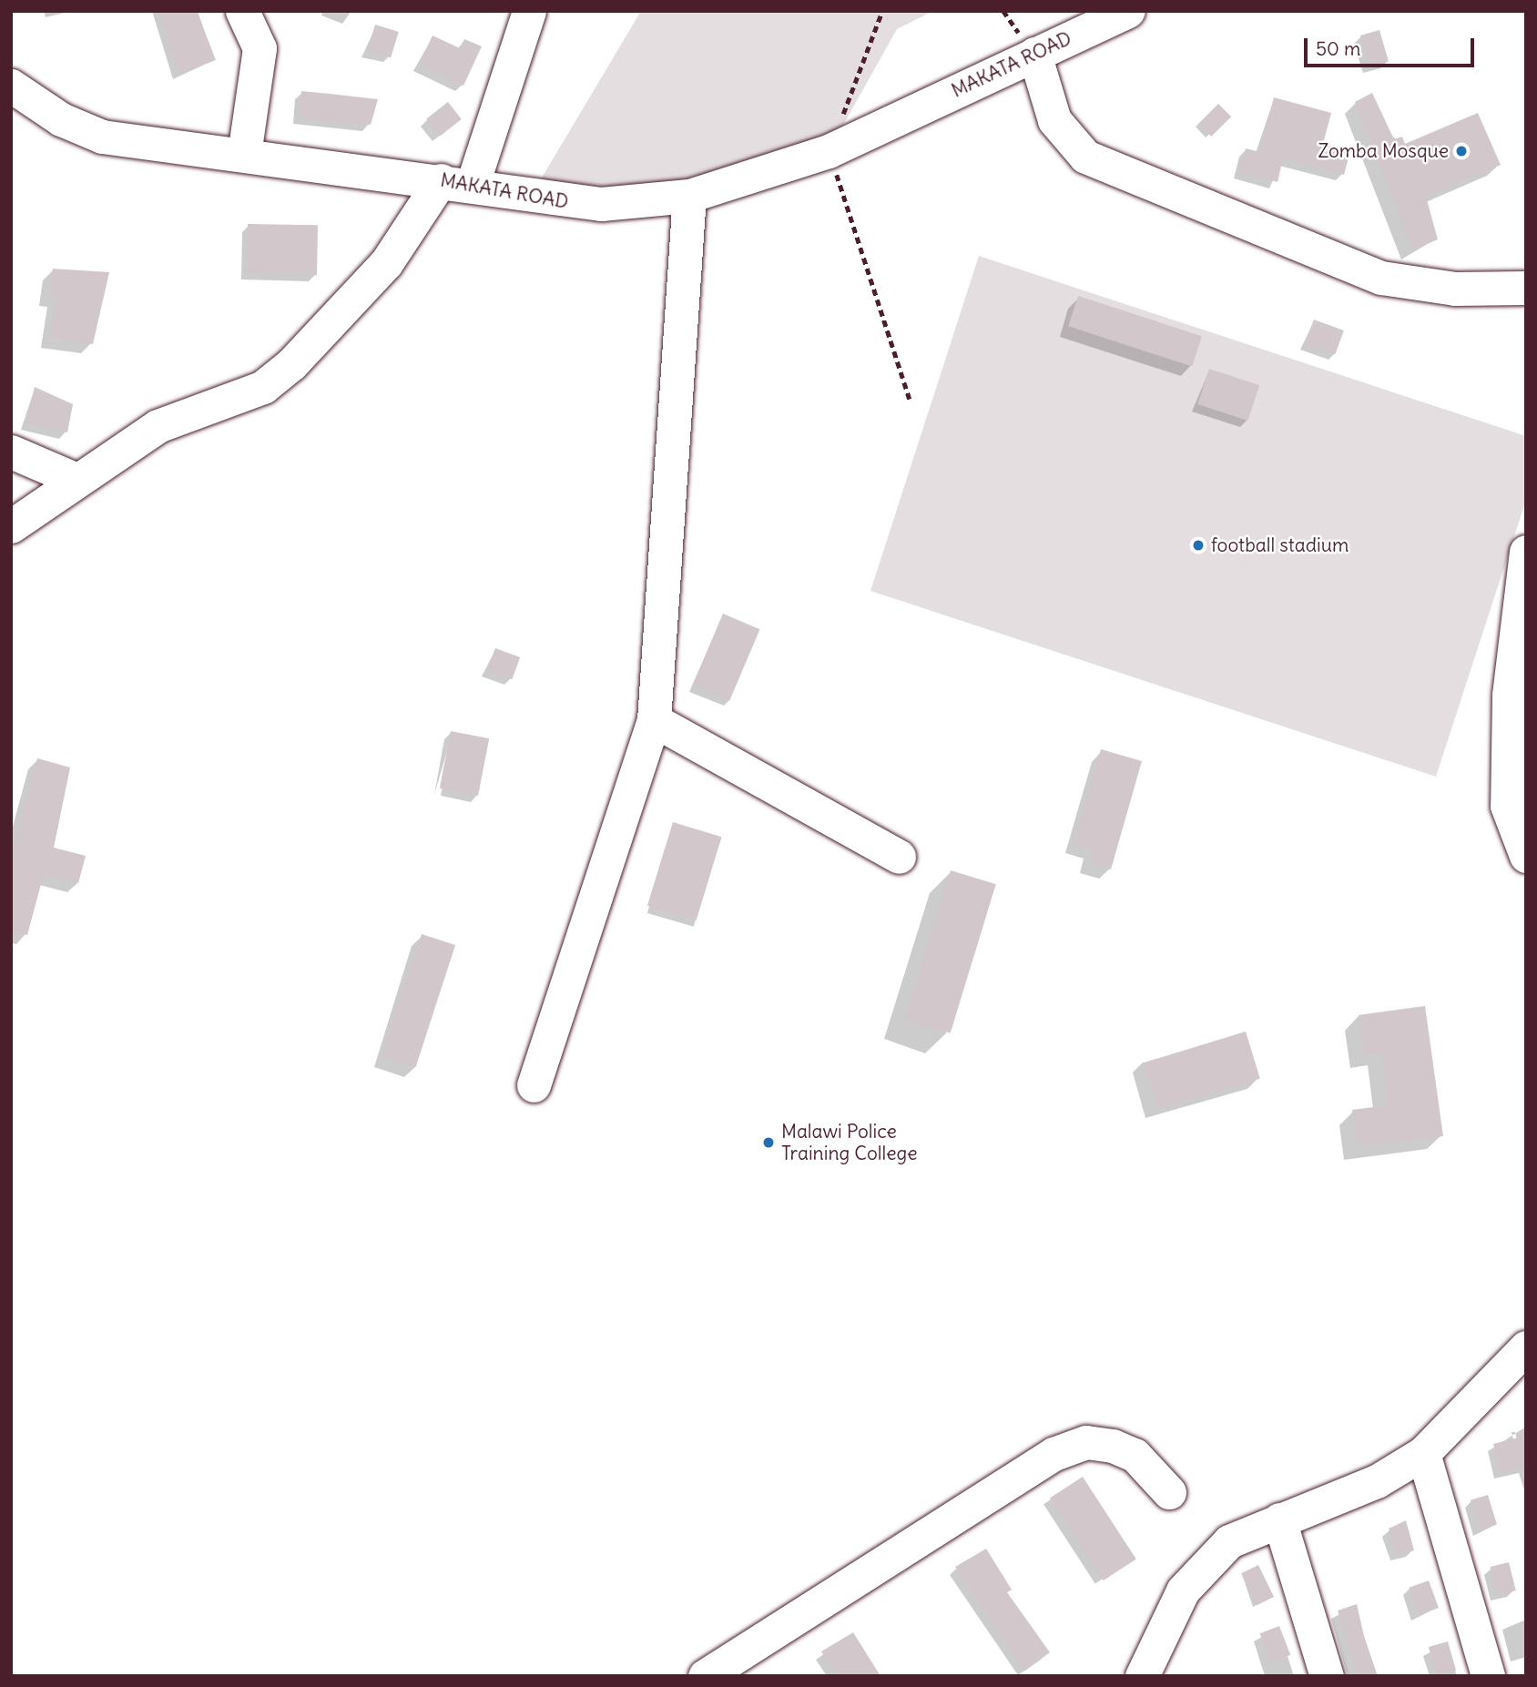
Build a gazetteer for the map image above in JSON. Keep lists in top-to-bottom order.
{
  "streets": {
    "street": ["MAKATA ROAD"]
  },
  "places": ["Zomba Mosque", "football stadium", "Malawi Police Training College"],
  "scale_bar": "50 m"
}
